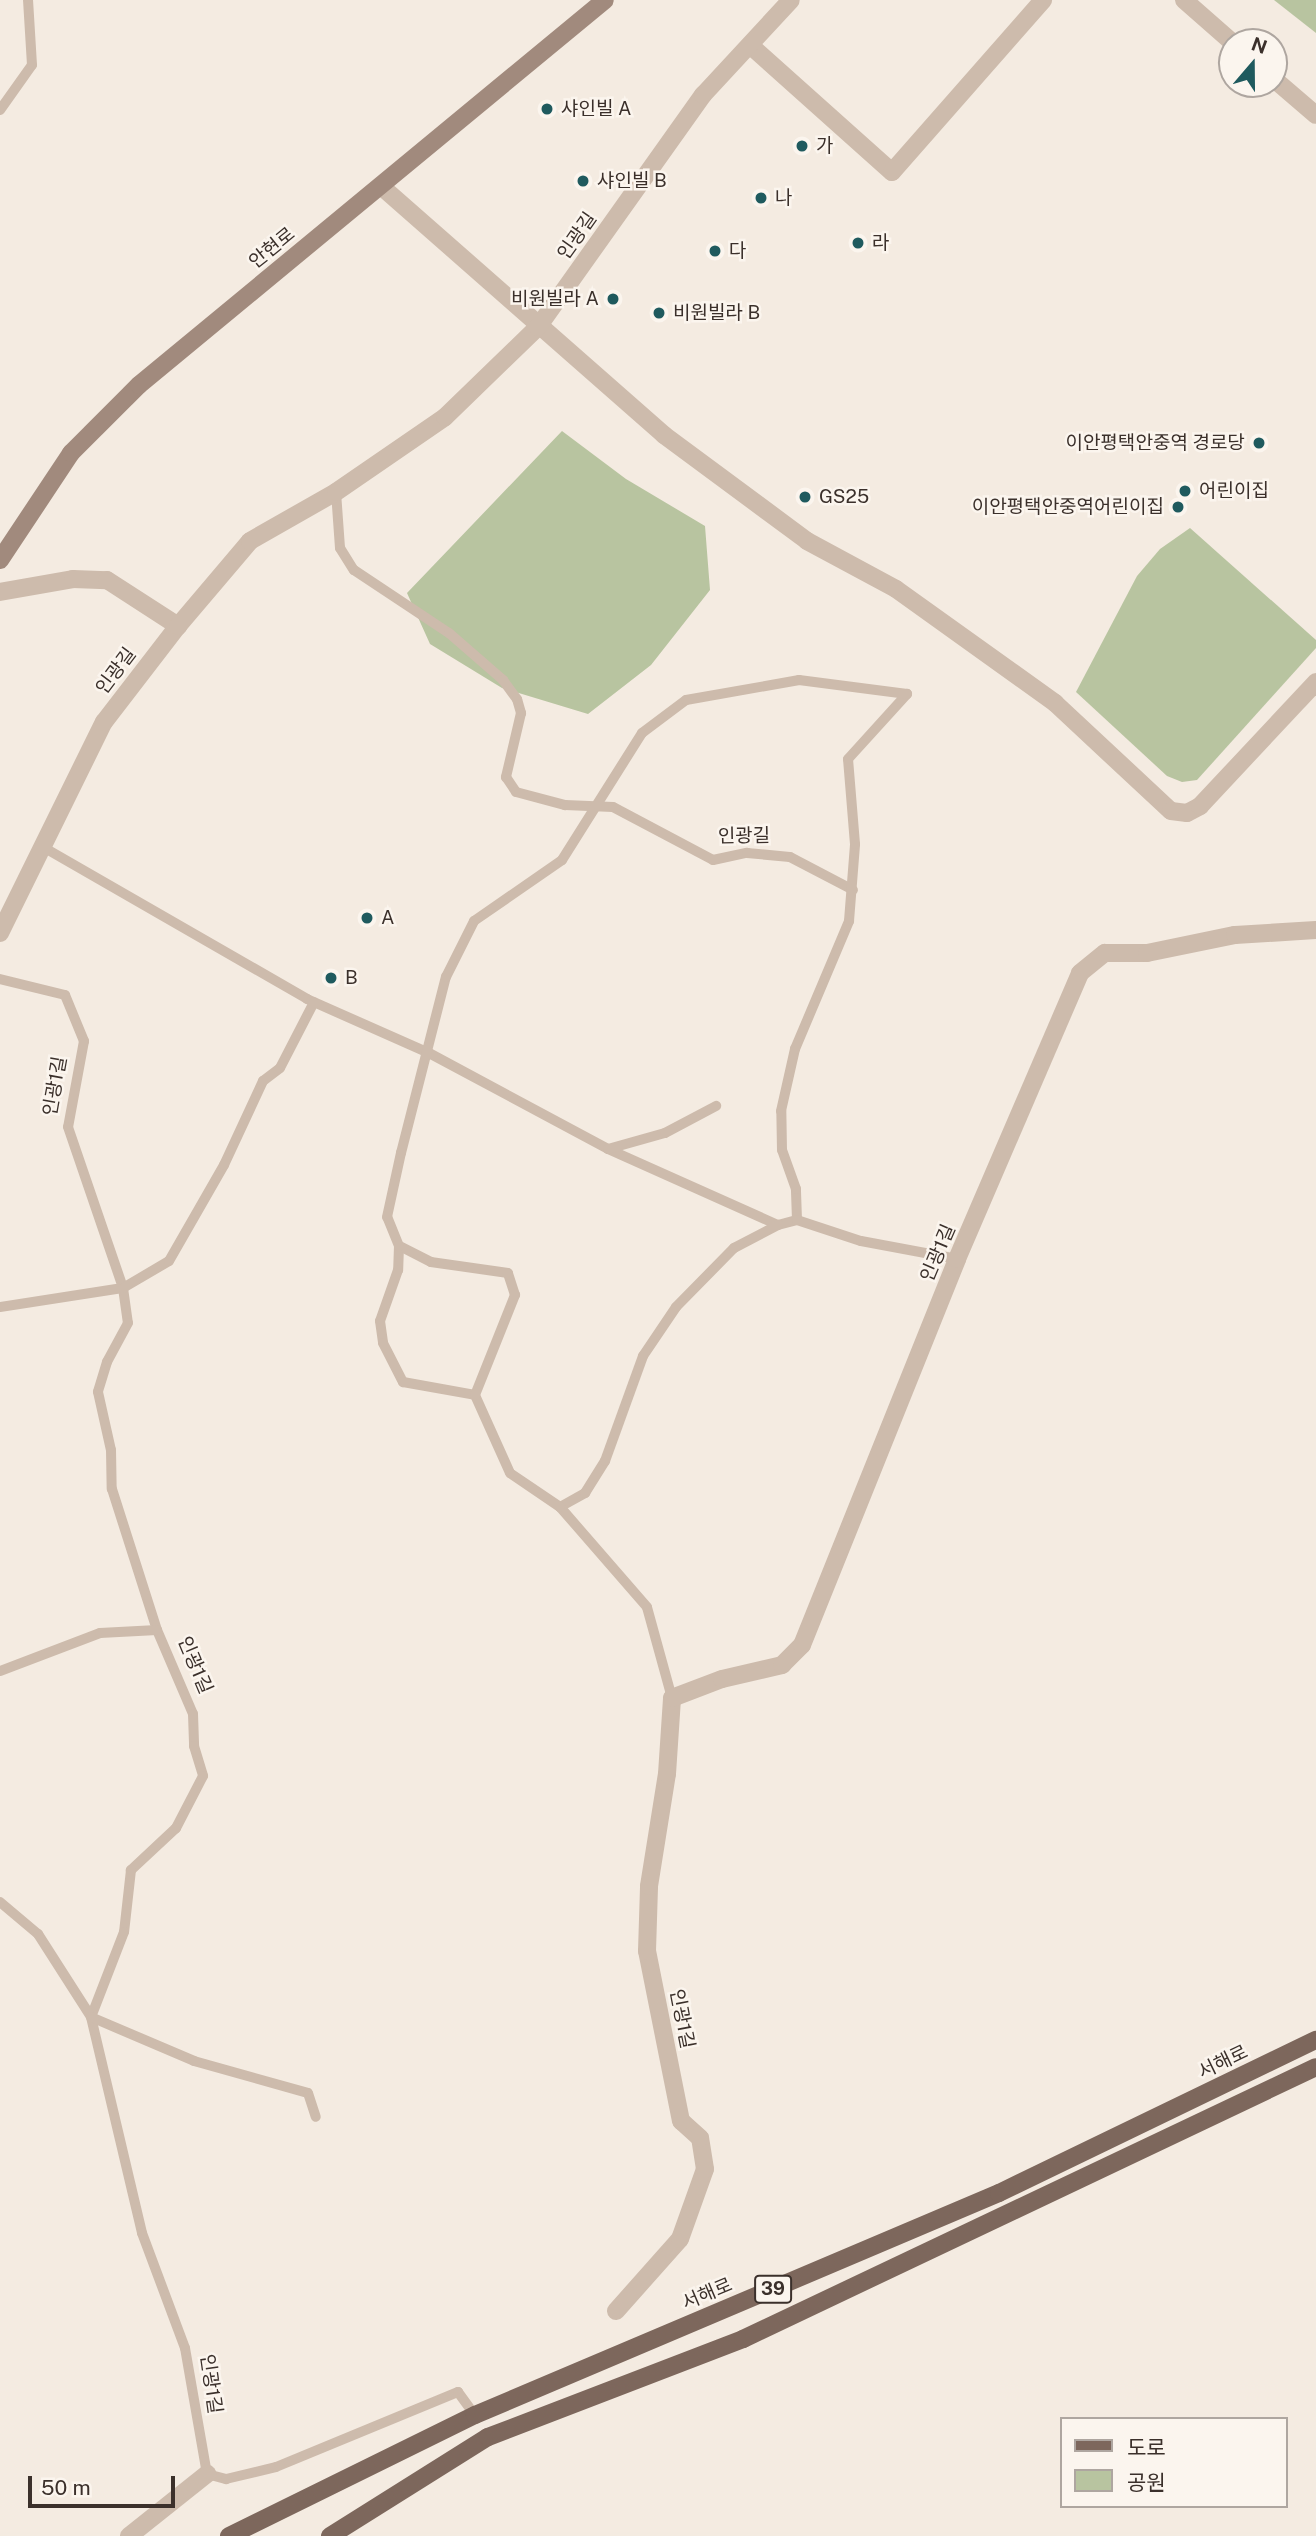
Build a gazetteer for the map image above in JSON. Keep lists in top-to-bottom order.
{
  "streets": {
    "main road": ["안현로", "서해로", "39"],
    "street": ["인광길", "인광1길"]
  },
  "places": [
    "샤인빌 A",
    "가",
    "샤인빌 B",
    "나",
    "라",
    "다",
    "비원빌라 A",
    "비원빌라 B",
    "이안평택안중역 경로당",
    "어린이집",
    "GS25",
    "이안평택안중역어린이집",
    "A",
    "B"
  ],
  "legend": ["도로", "공원"],
  "scale_bar": "50 m",
  "north": "top"
}
